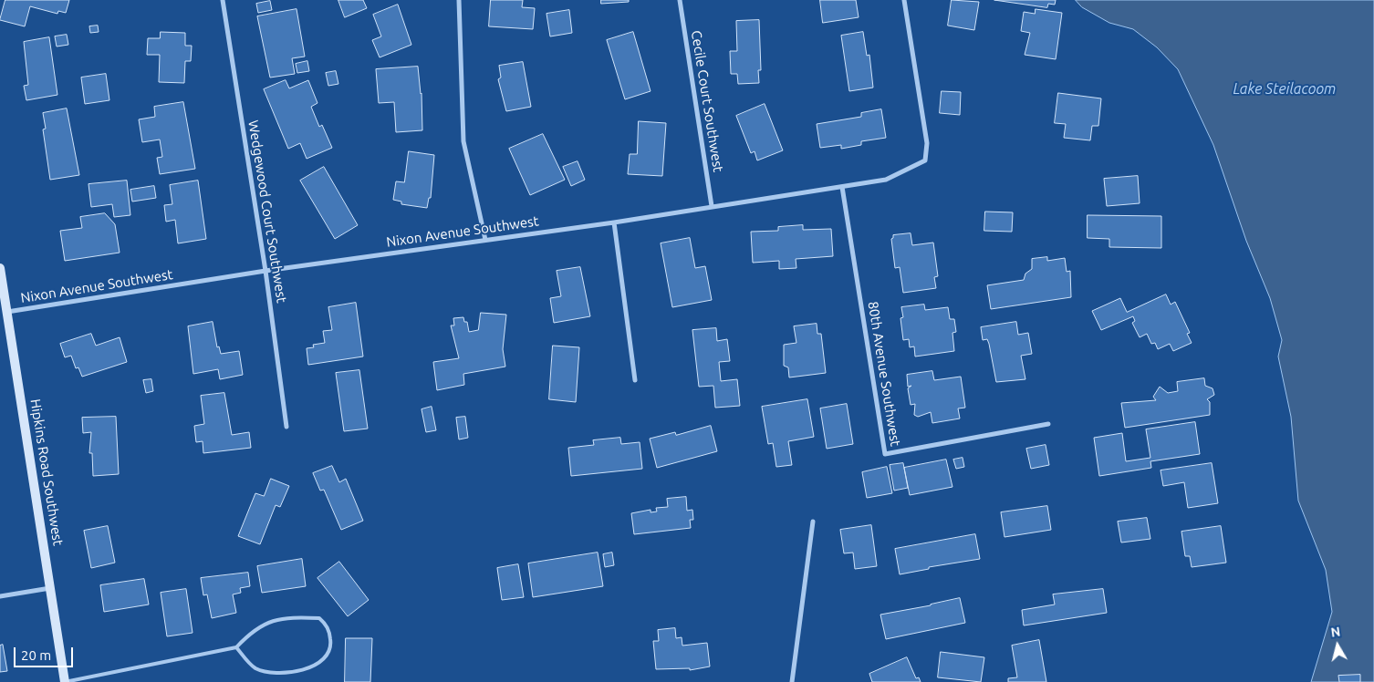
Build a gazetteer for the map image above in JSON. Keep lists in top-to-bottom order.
{
  "streets": {
    "street": [
      "Cecile Court Southwest",
      "Wedgewood Court Southwest",
      "Nixon Avenue Southwest",
      "80th Avenue Southwest",
      "Hipkins Road Southwest"
    ]
  },
  "crossings": [
    ["Cecile Court Southwest", "Nixon Avenue Southwest"],
    ["Wedgewood Court Southwest", "Nixon Avenue Southwest"],
    ["Nixon Avenue Southwest", "80th Avenue Southwest"],
    ["Nixon Avenue Southwest", "Hipkins Road Southwest"]
  ],
  "water": ["Lake Steilacoom"],
  "scale_bar": "20 m",
  "north": "top"
}
